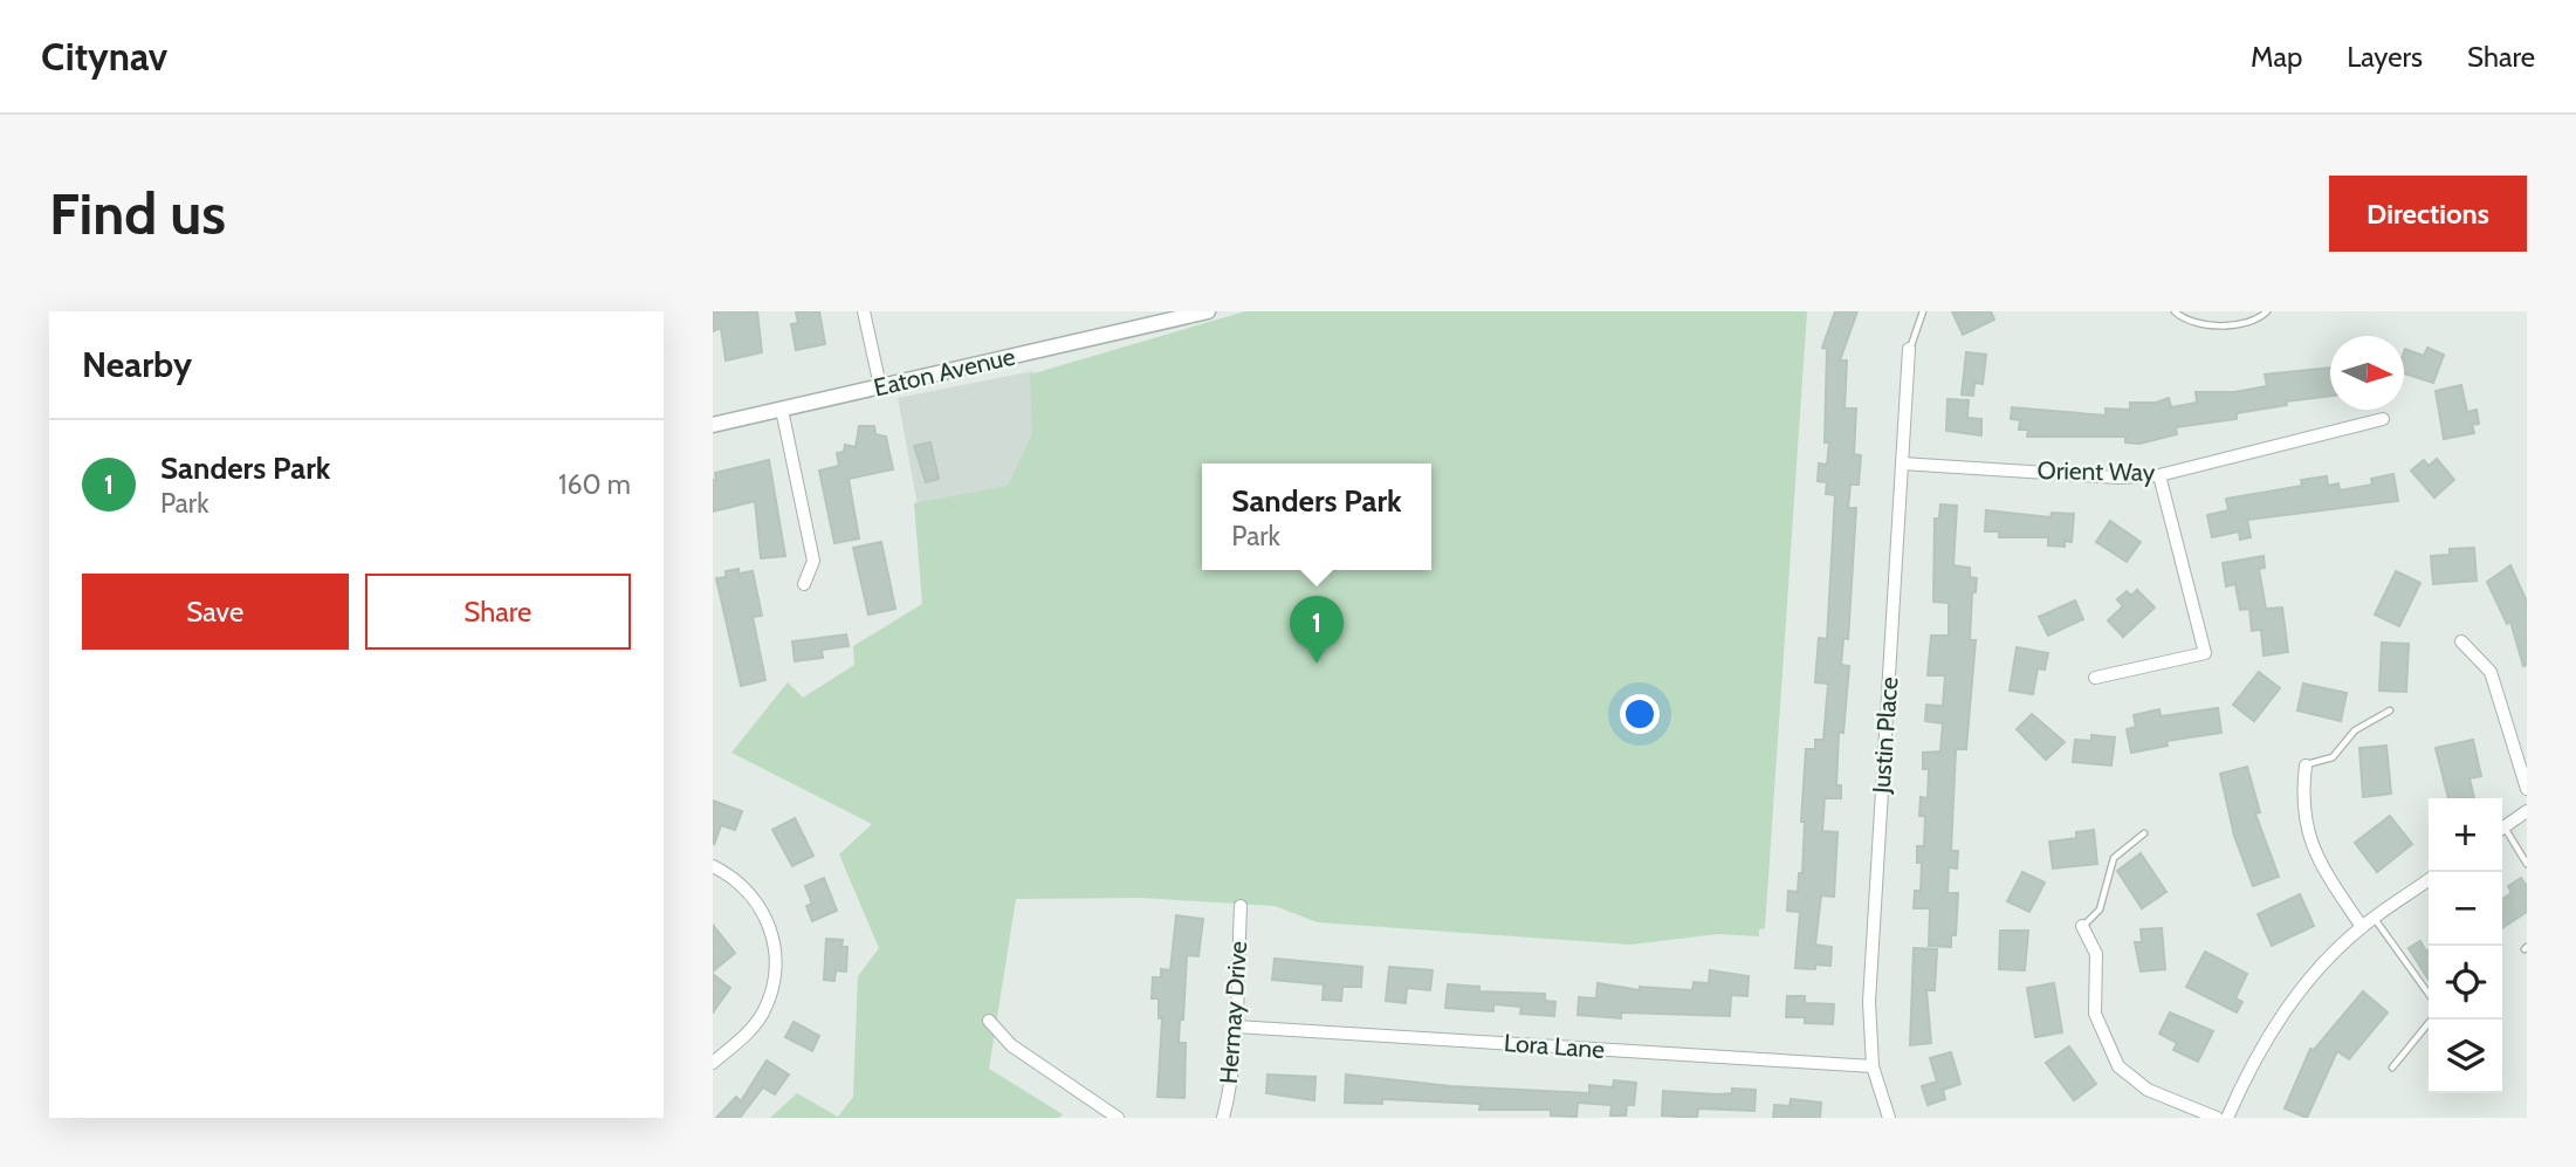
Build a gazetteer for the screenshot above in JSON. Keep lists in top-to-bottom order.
{
  "streets": {
    "street": [
      "Eaton Avenue",
      "Orient Way",
      "Justin Place",
      "Hermay Drive",
      "Lora Lane"
    ]
  },
  "crossings": [
    ["Orient Way", "Justin Place"],
    ["Justin Place", "Lora Lane"],
    ["Hermay Drive", "Lora Lane"]
  ],
  "north": "right",
  "page": {
    "header": "Citynav",
    "nav": ["Map", "Layers", "Share"],
    "buttons": [
      "Directions",
      ["Save", "Share"]
    ],
    "title": "Find us",
    "heading": "Nearby",
    "list": [
      {
        "mark": "1",
        "name": "Sanders Park",
        "note": "Park",
        "value": "160 m"
      }
    ],
    "popup": ["Sanders Park", "Park"],
    "pins": "1",
    "map_buttons": ["+", "−"]
  }
}
